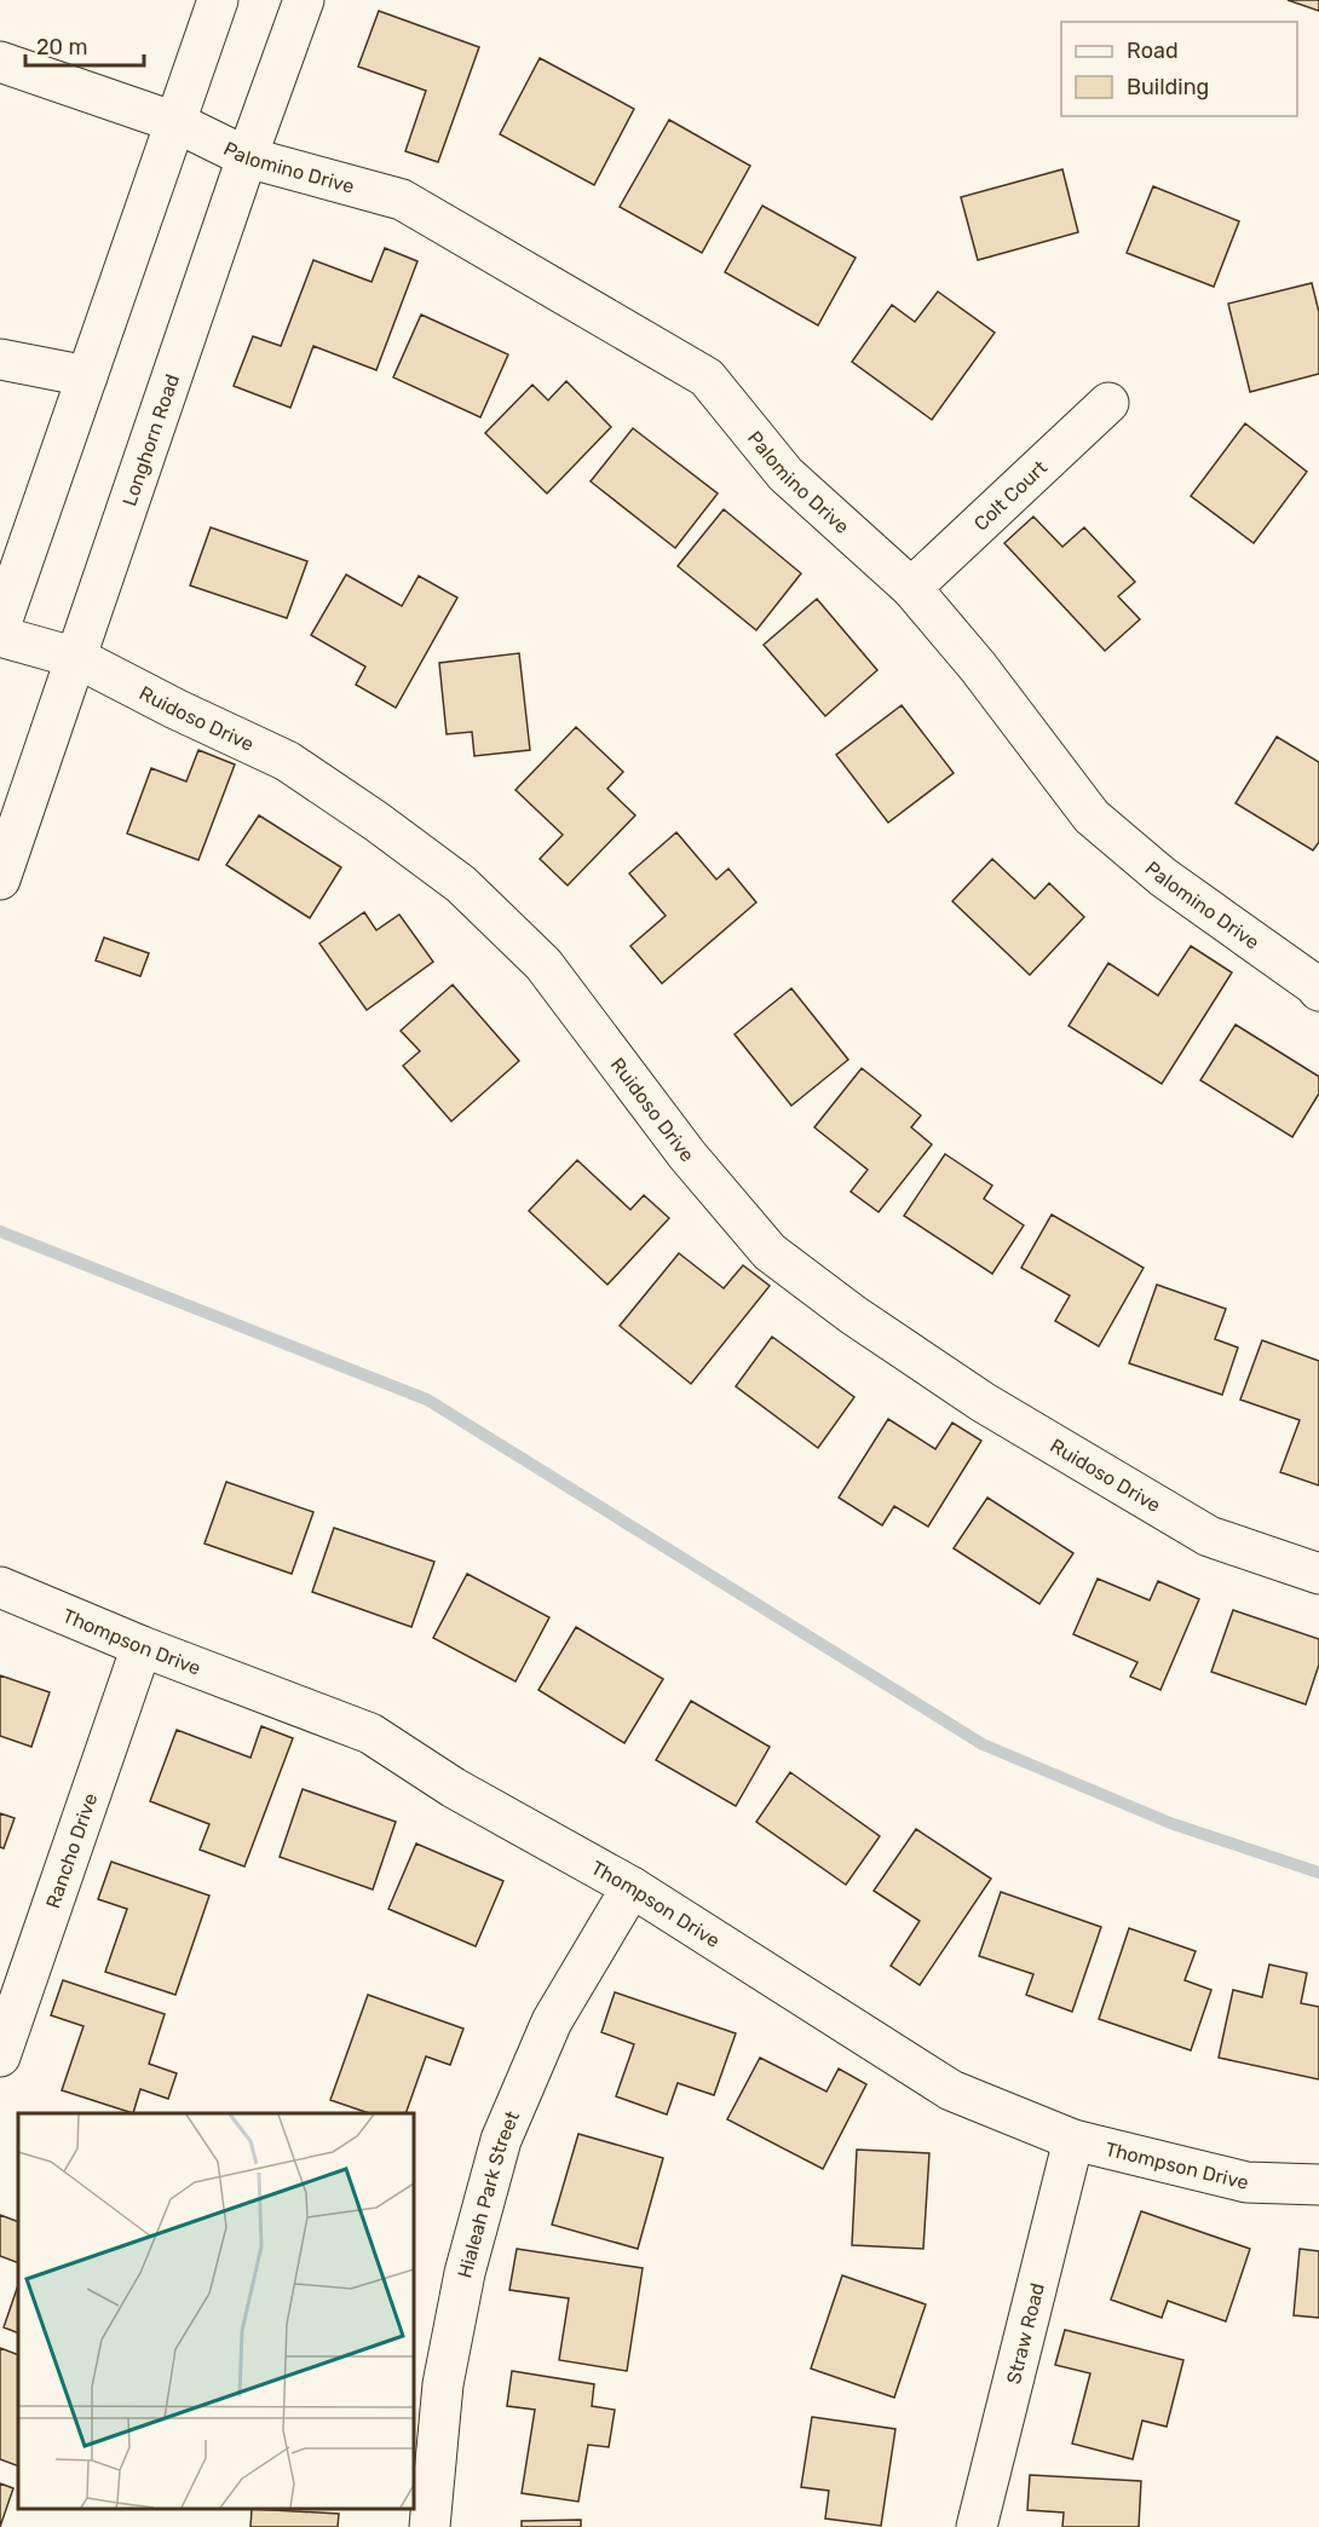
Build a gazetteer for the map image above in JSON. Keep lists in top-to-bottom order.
{
  "streets": {
    "street": [
      "Palomino Drive",
      "Longhorn Road",
      "Colt Court",
      "Ruidoso Drive",
      "Thompson Drive",
      "Rancho Drive",
      "Hialeah Park Street",
      "Straw Road"
    ]
  },
  "crossings": [
    ["Palomino Drive", "Longhorn Road"],
    ["Palomino Drive", "Colt Court"],
    ["Longhorn Road", "Ruidoso Drive"],
    ["Thompson Drive", "Rancho Drive"],
    ["Thompson Drive", "Hialeah Park Street"],
    ["Thompson Drive", "Straw Road"]
  ],
  "legend": ["Road", "Building"],
  "scale_bar": "20 m"
}
